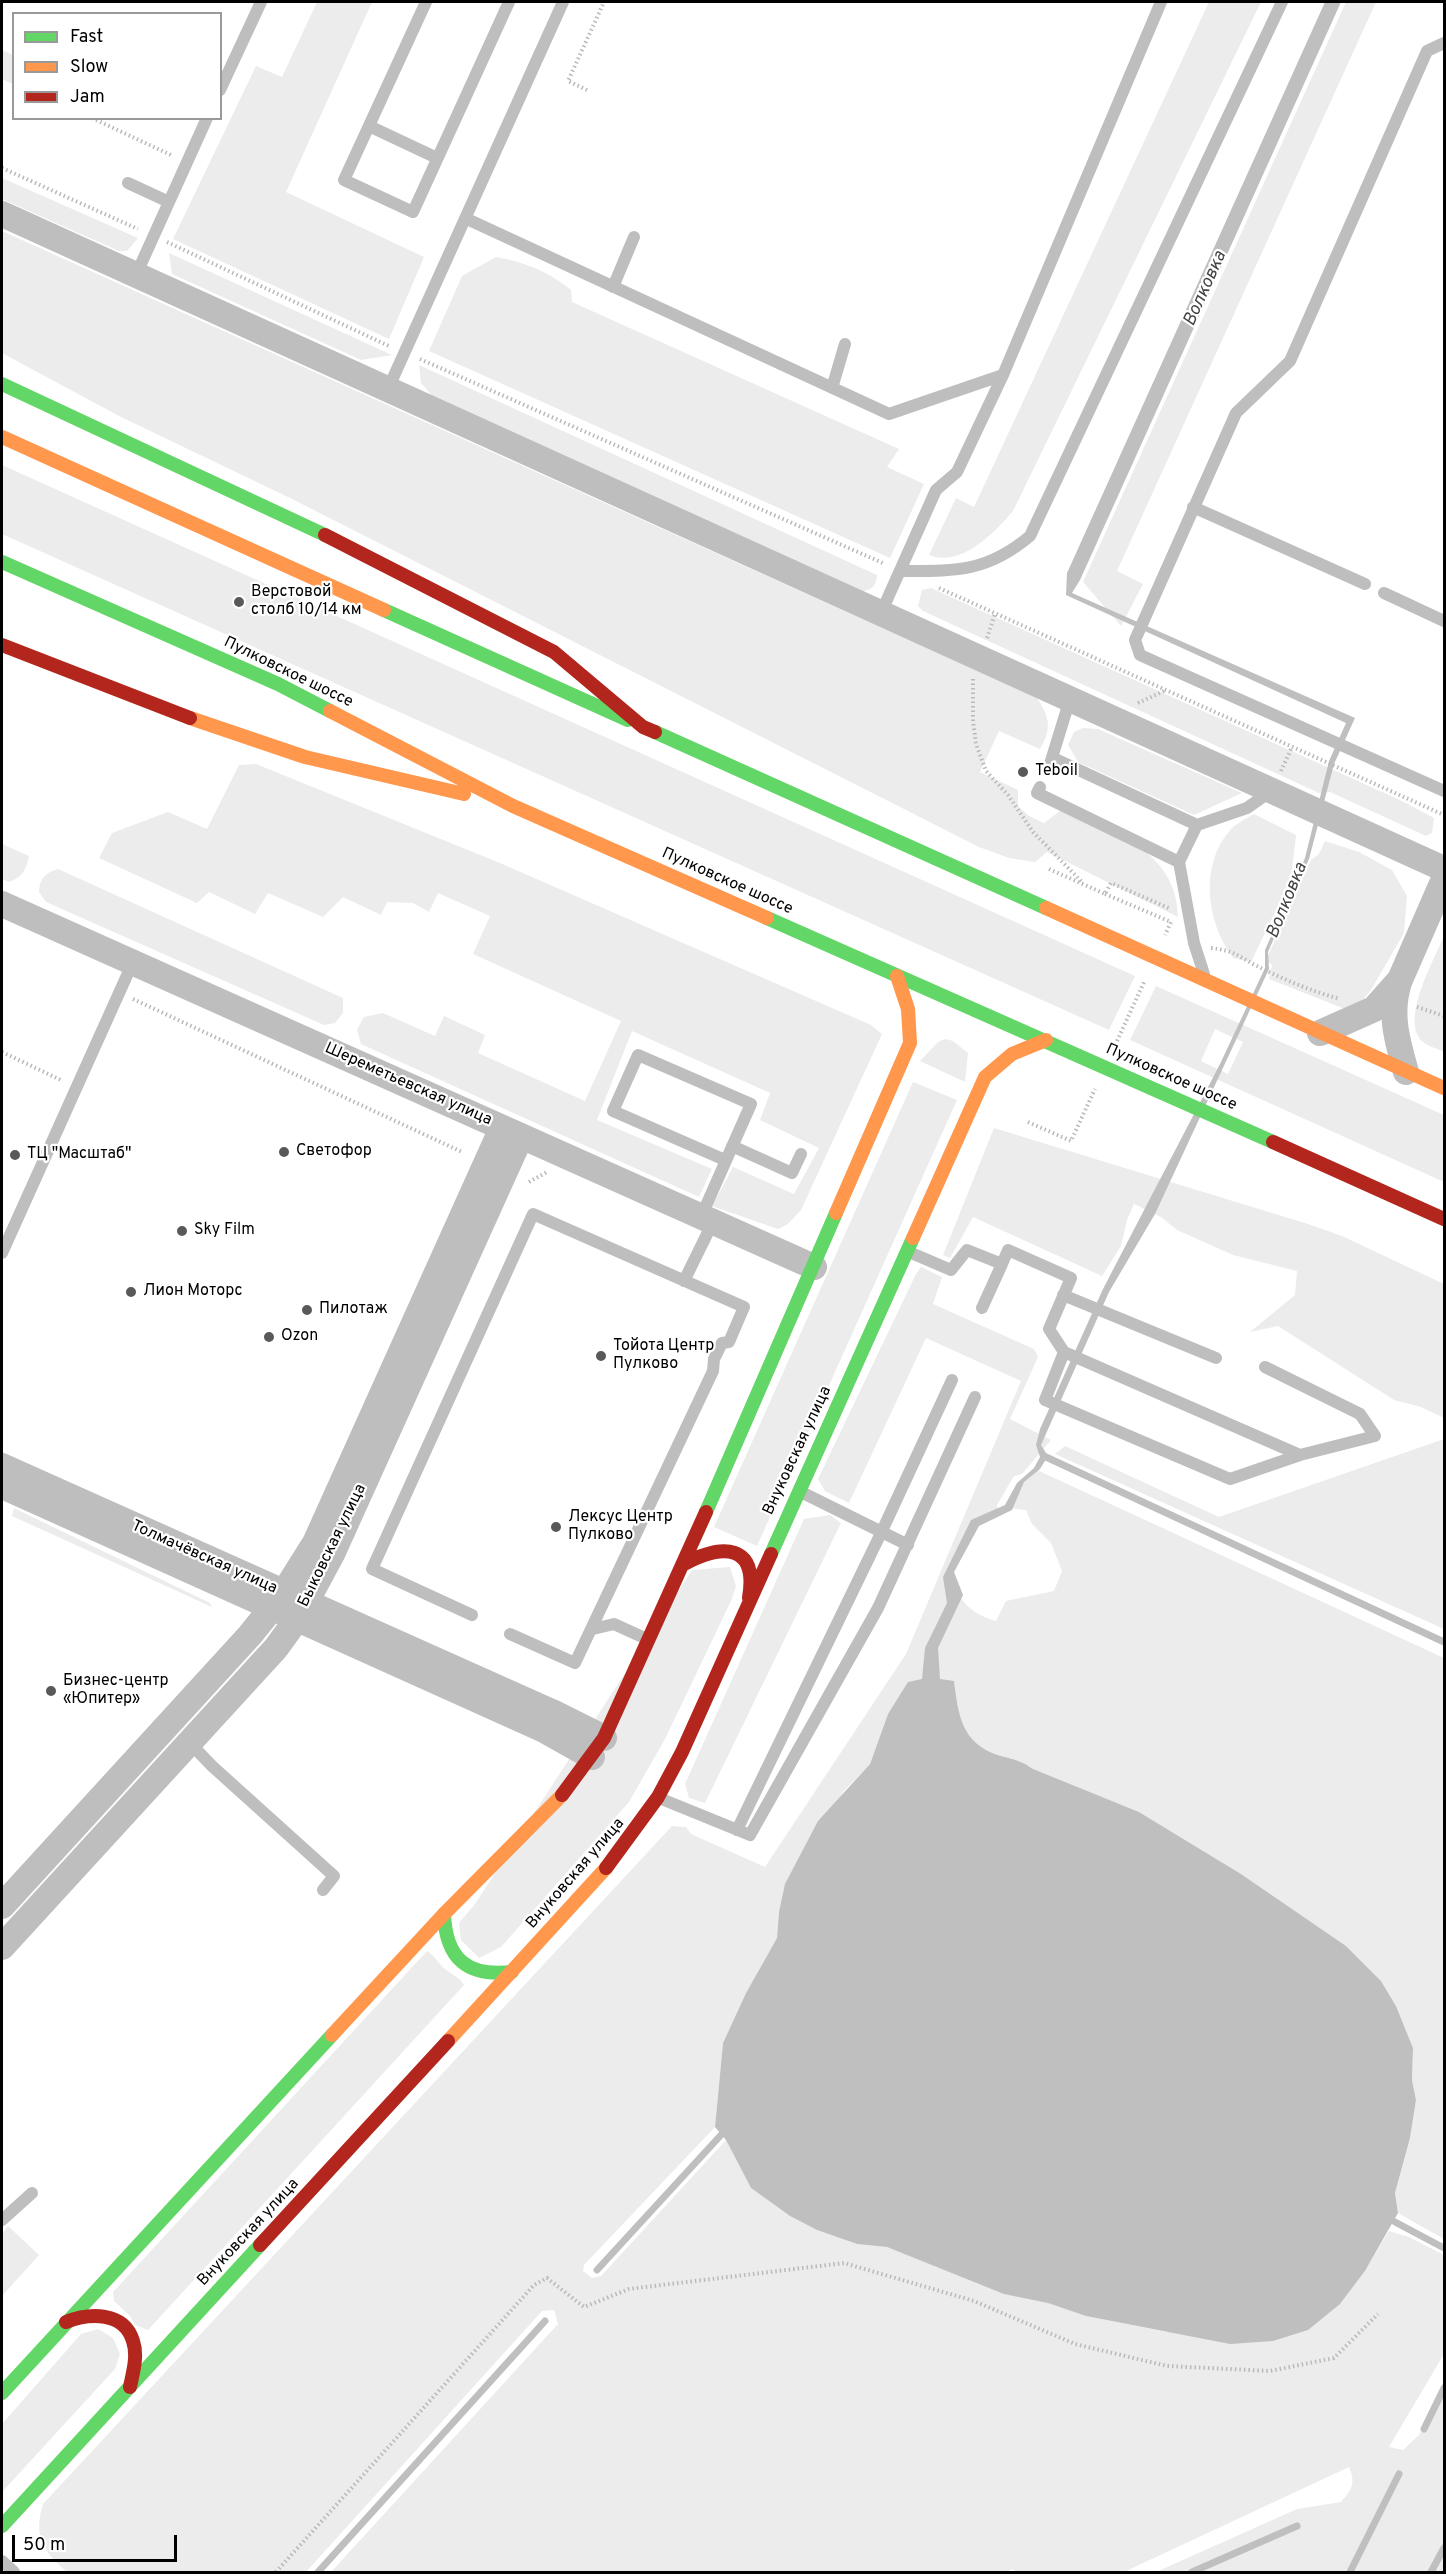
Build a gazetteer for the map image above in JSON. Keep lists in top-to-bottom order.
{
  "streets": {
    "main road": ["Пулковское шоссе", "Внуковская улица"],
    "street": ["Шереметьевская улица", "Быковская улица", "Толмачёвская улица"]
  },
  "crossings": [
    ["Пулковское шоссе", "Внуковская улица"],
    ["Шереметьевская улица", "Быковская улица"],
    ["Быковская улица", "Толмачёвская улица"]
  ],
  "water": ["Волковка"],
  "places": [
    "Верстовой столб 10/14 км",
    "Teboil",
    "Светофор",
    "ТЦ \"Масштаб\"",
    "Sky Film",
    "Лион Моторс",
    "Пилотаж",
    "Ozon",
    "Тойота Центр Пулково",
    "Лексус Центр Пулково",
    "Бизнес-центр «Юпитер»"
  ],
  "legend": ["Fast", "Slow", "Jam"],
  "scale_bar": "50 m"
}
